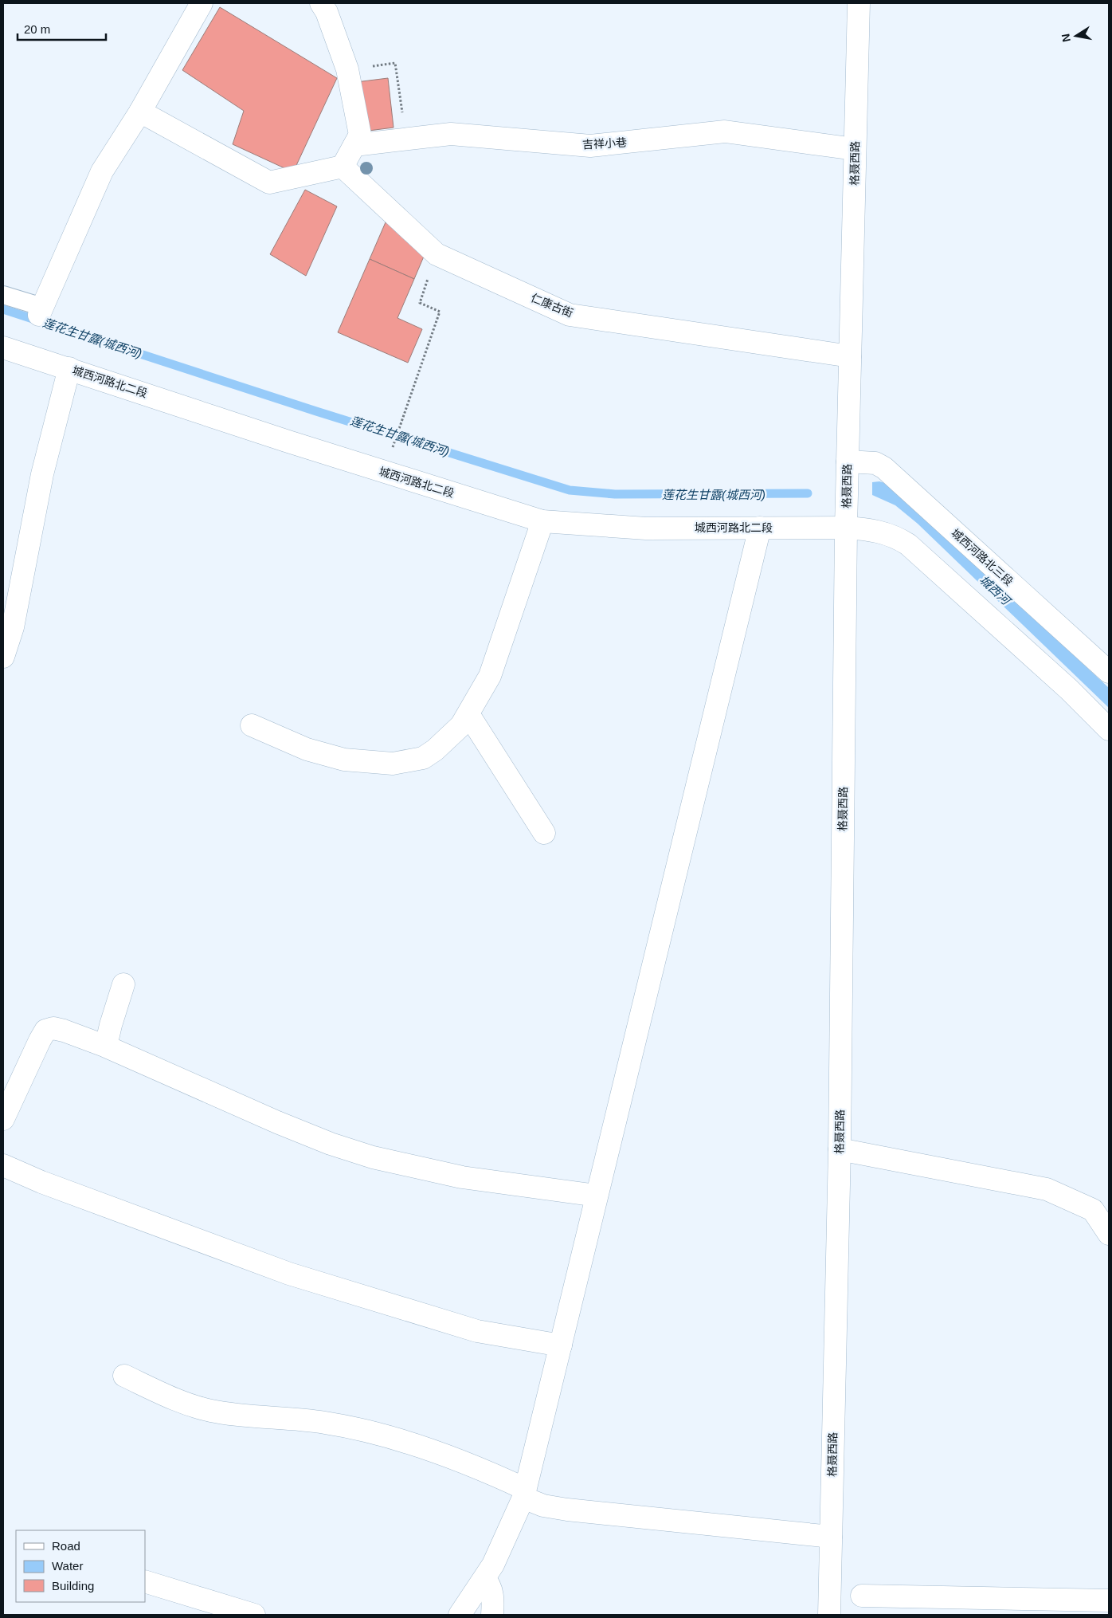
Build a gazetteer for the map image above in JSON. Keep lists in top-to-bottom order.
{
  "streets": {
    "street": [
      "吉祥小巷",
      "格聂西路",
      "仁康古街",
      "城西河路北二段",
      "城西河路北三段"
    ]
  },
  "crossings": [
    ["吉祥小巷", "格聂西路"],
    ["格聂西路", "仁康古街"],
    ["格聂西路", "城西河路北二段"],
    ["格聂西路", "城西河路北三段"]
  ],
  "water": ["莲花生甘露(城西河)", "城西河"],
  "legend": ["Road", "Water", "Building"],
  "scale_bar": "20 m",
  "north": "left"
}
